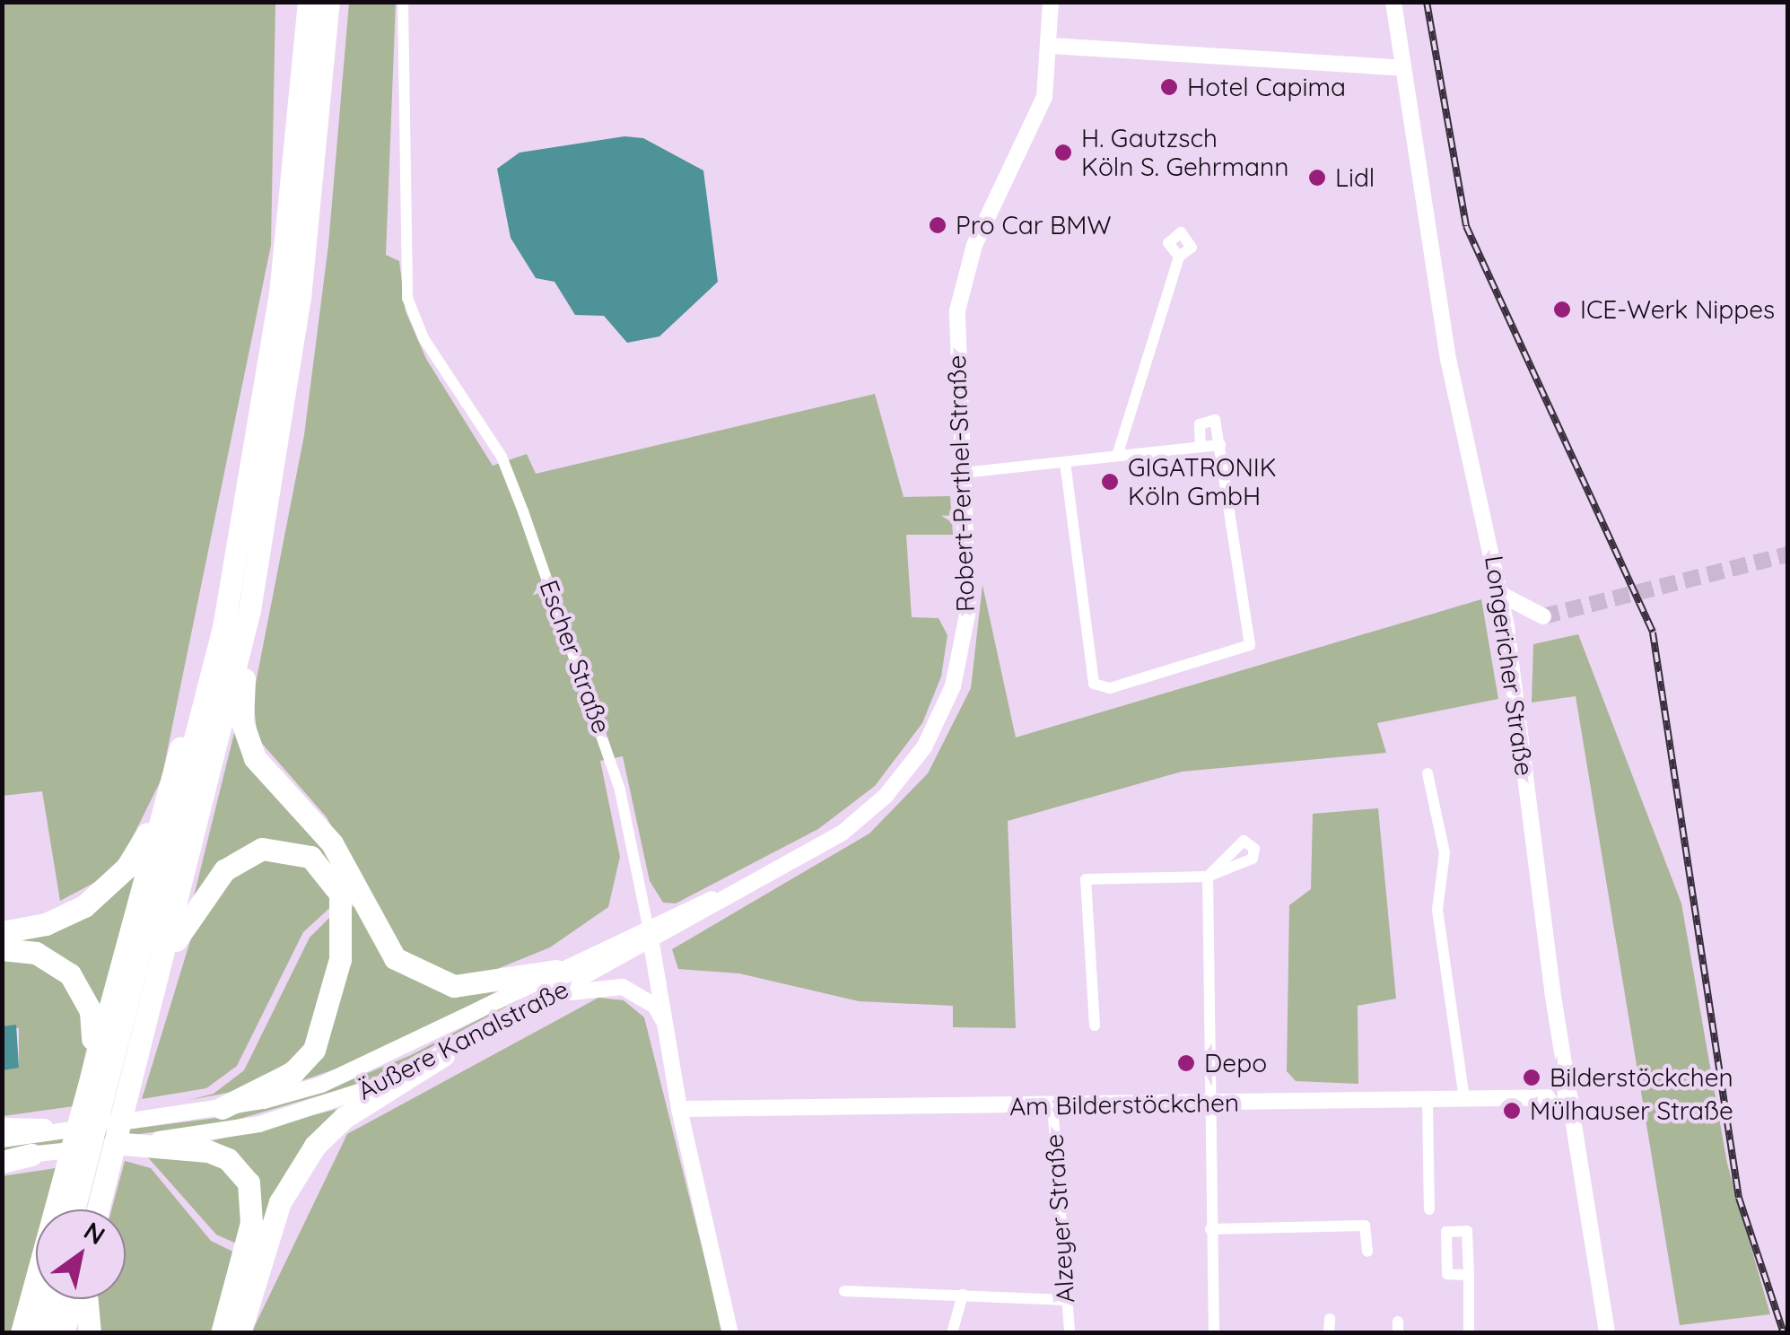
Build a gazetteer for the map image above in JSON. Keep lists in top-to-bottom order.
{
  "streets": {
    "street": [
      "Robert-Perthel-Straße",
      "Escher Straße",
      "Longericher Straße",
      "Äußere Kanalstraße",
      "Am Bilderstöckchen",
      "Alzeyer Straße"
    ]
  },
  "crossings": [
    ["Robert-Perthel-Straße", "Escher Straße"],
    ["Robert-Perthel-Straße", "Äußere Kanalstraße"],
    ["Escher Straße", "Äußere Kanalstraße"],
    ["Escher Straße", "Am Bilderstöckchen"],
    ["Longericher Straße", "Am Bilderstöckchen"],
    ["Am Bilderstöckchen", "Alzeyer Straße"]
  ],
  "places": [
    "Hotel Capima",
    "H. Gautzsch Köln S. Gehrmann",
    "Lidl",
    "Pro Car BMW",
    "ICE-Werk Nippes",
    "GIGATRONIK Köln GmbH",
    "Depo",
    "Bilderstöckchen",
    "Mülhauser Straße"
  ],
  "north": "top right"
}
